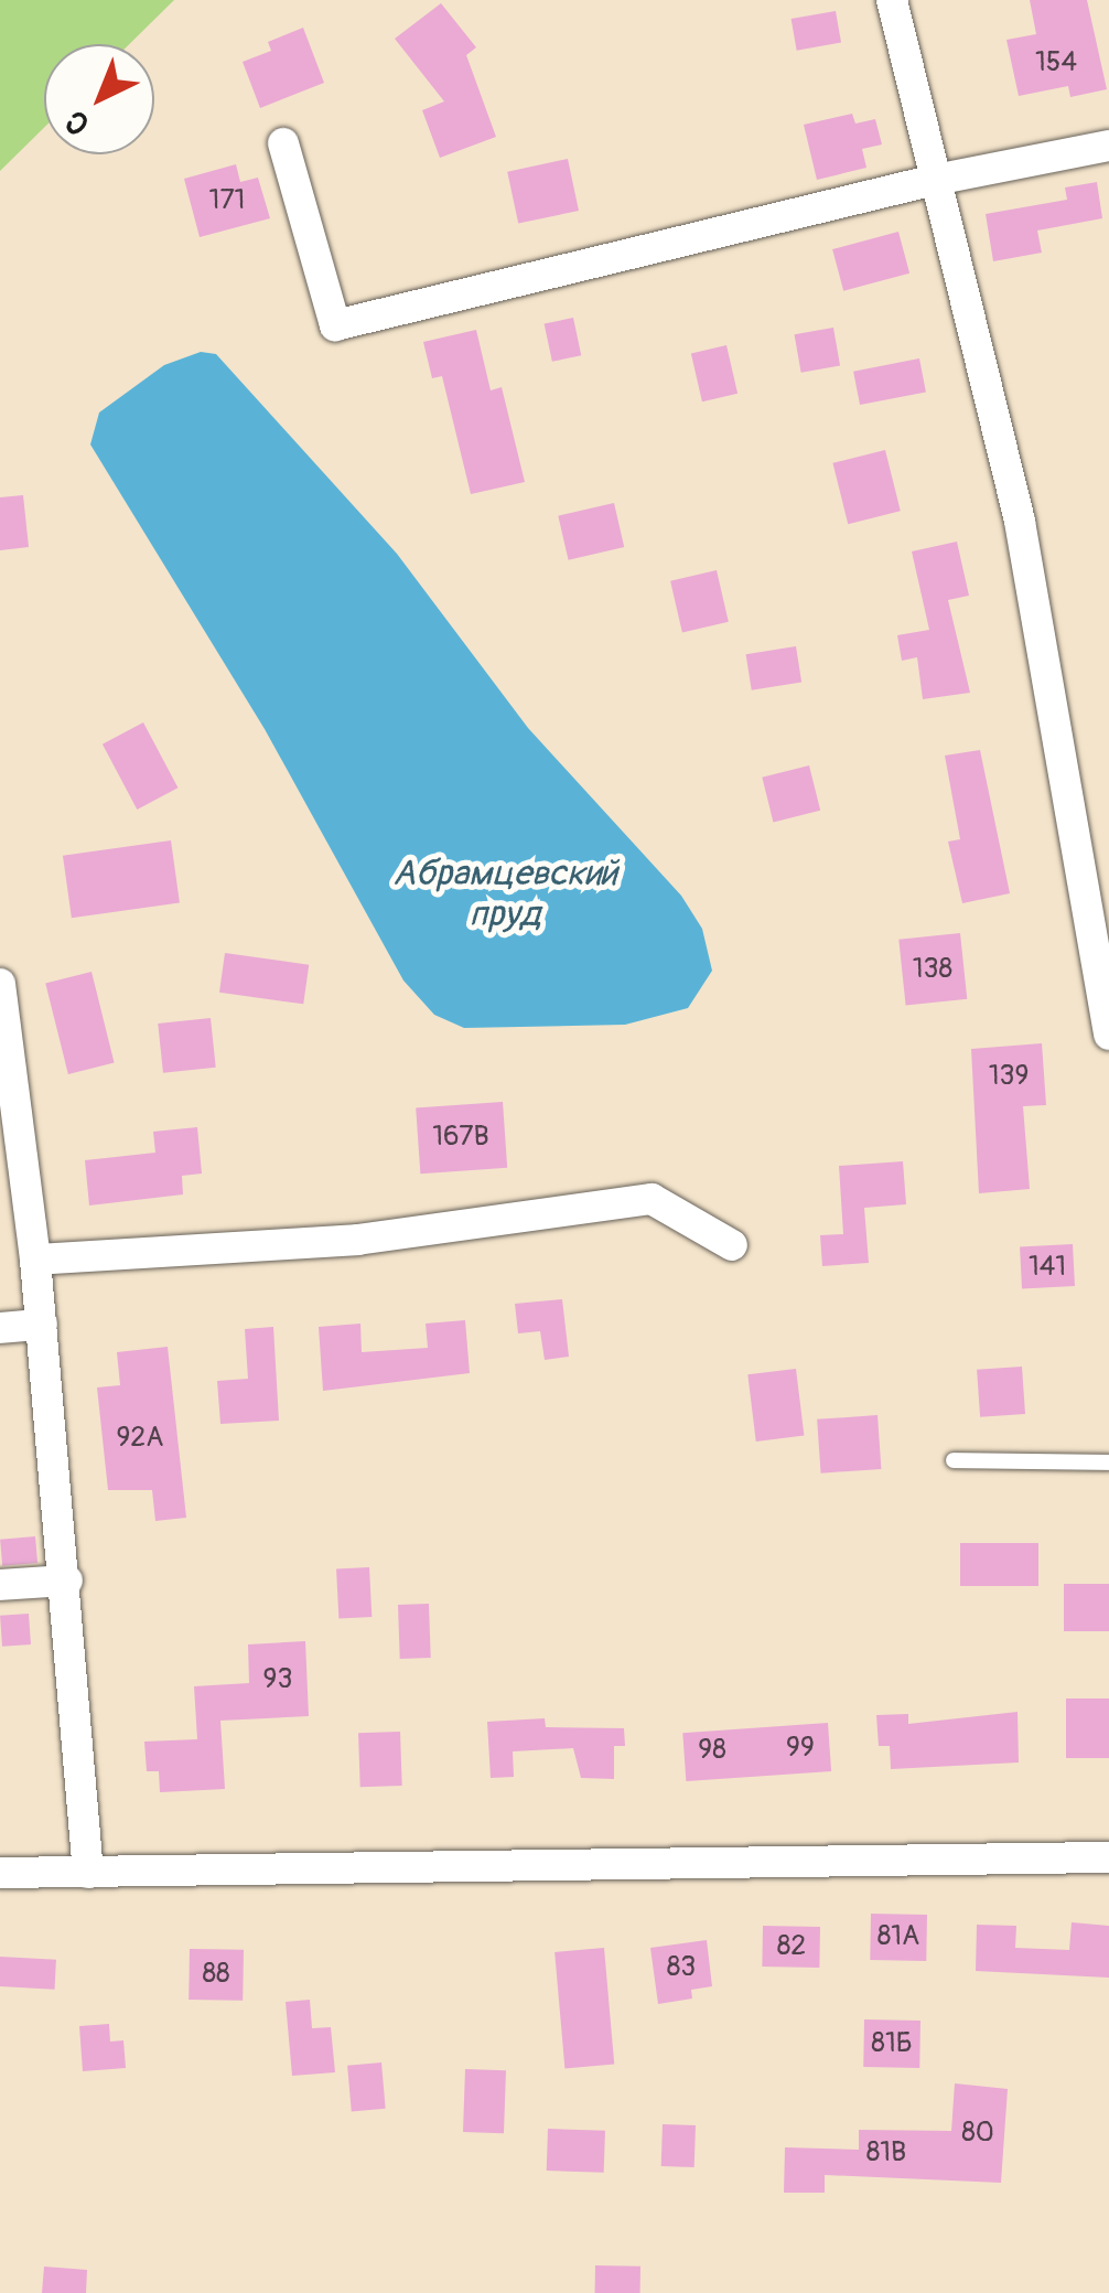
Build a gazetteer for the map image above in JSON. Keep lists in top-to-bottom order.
{
  "water": ["Абрамцевский пруд"],
  "house_numbers": [
    "154",
    "171",
    "138",
    "139",
    "167В",
    "141",
    "92А",
    "93",
    "99",
    "98",
    "81А",
    "82",
    "83",
    "88",
    "81Б",
    "80",
    "81В"
  ],
  "north": "bottom left"
}
